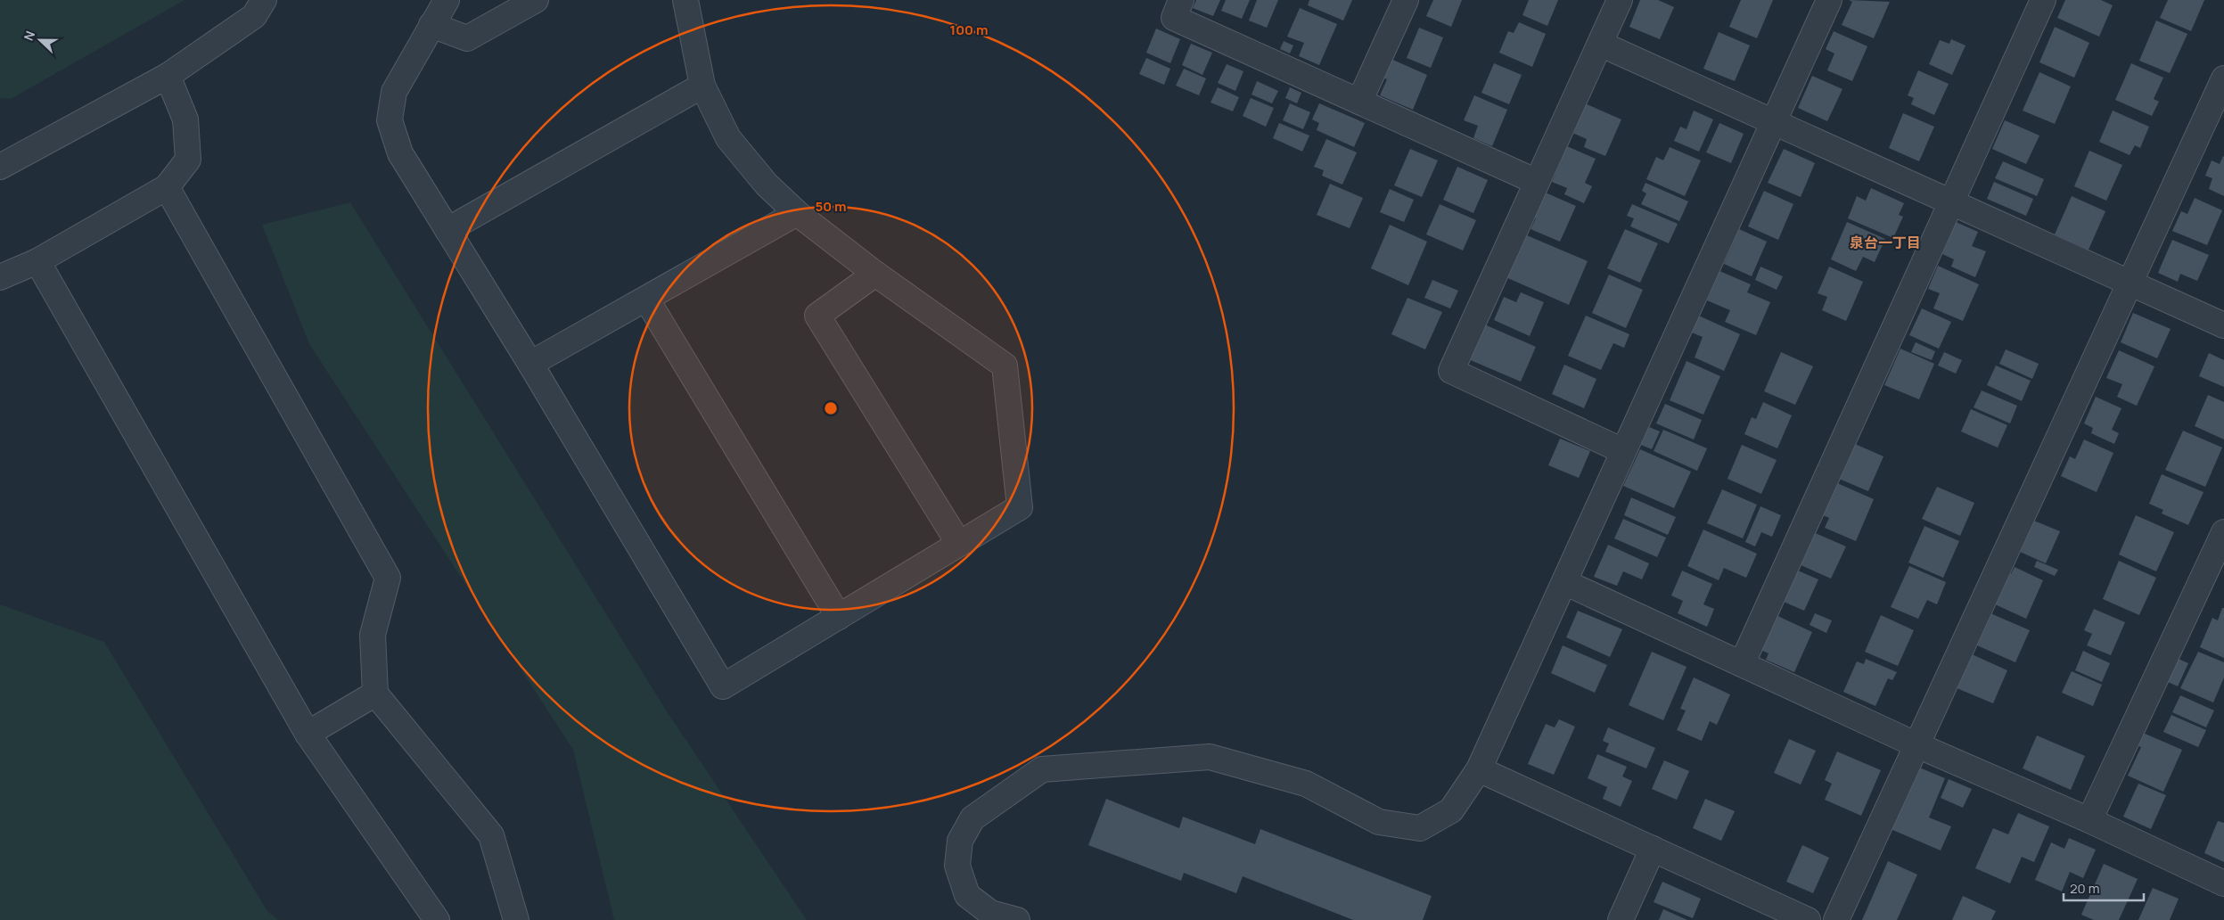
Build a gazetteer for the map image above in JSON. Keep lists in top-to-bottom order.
{
  "districts": ["泉台一丁目"],
  "scale_bar": "20 m",
  "north": "left",
  "rings": ["100 m", "50 m"]
}
